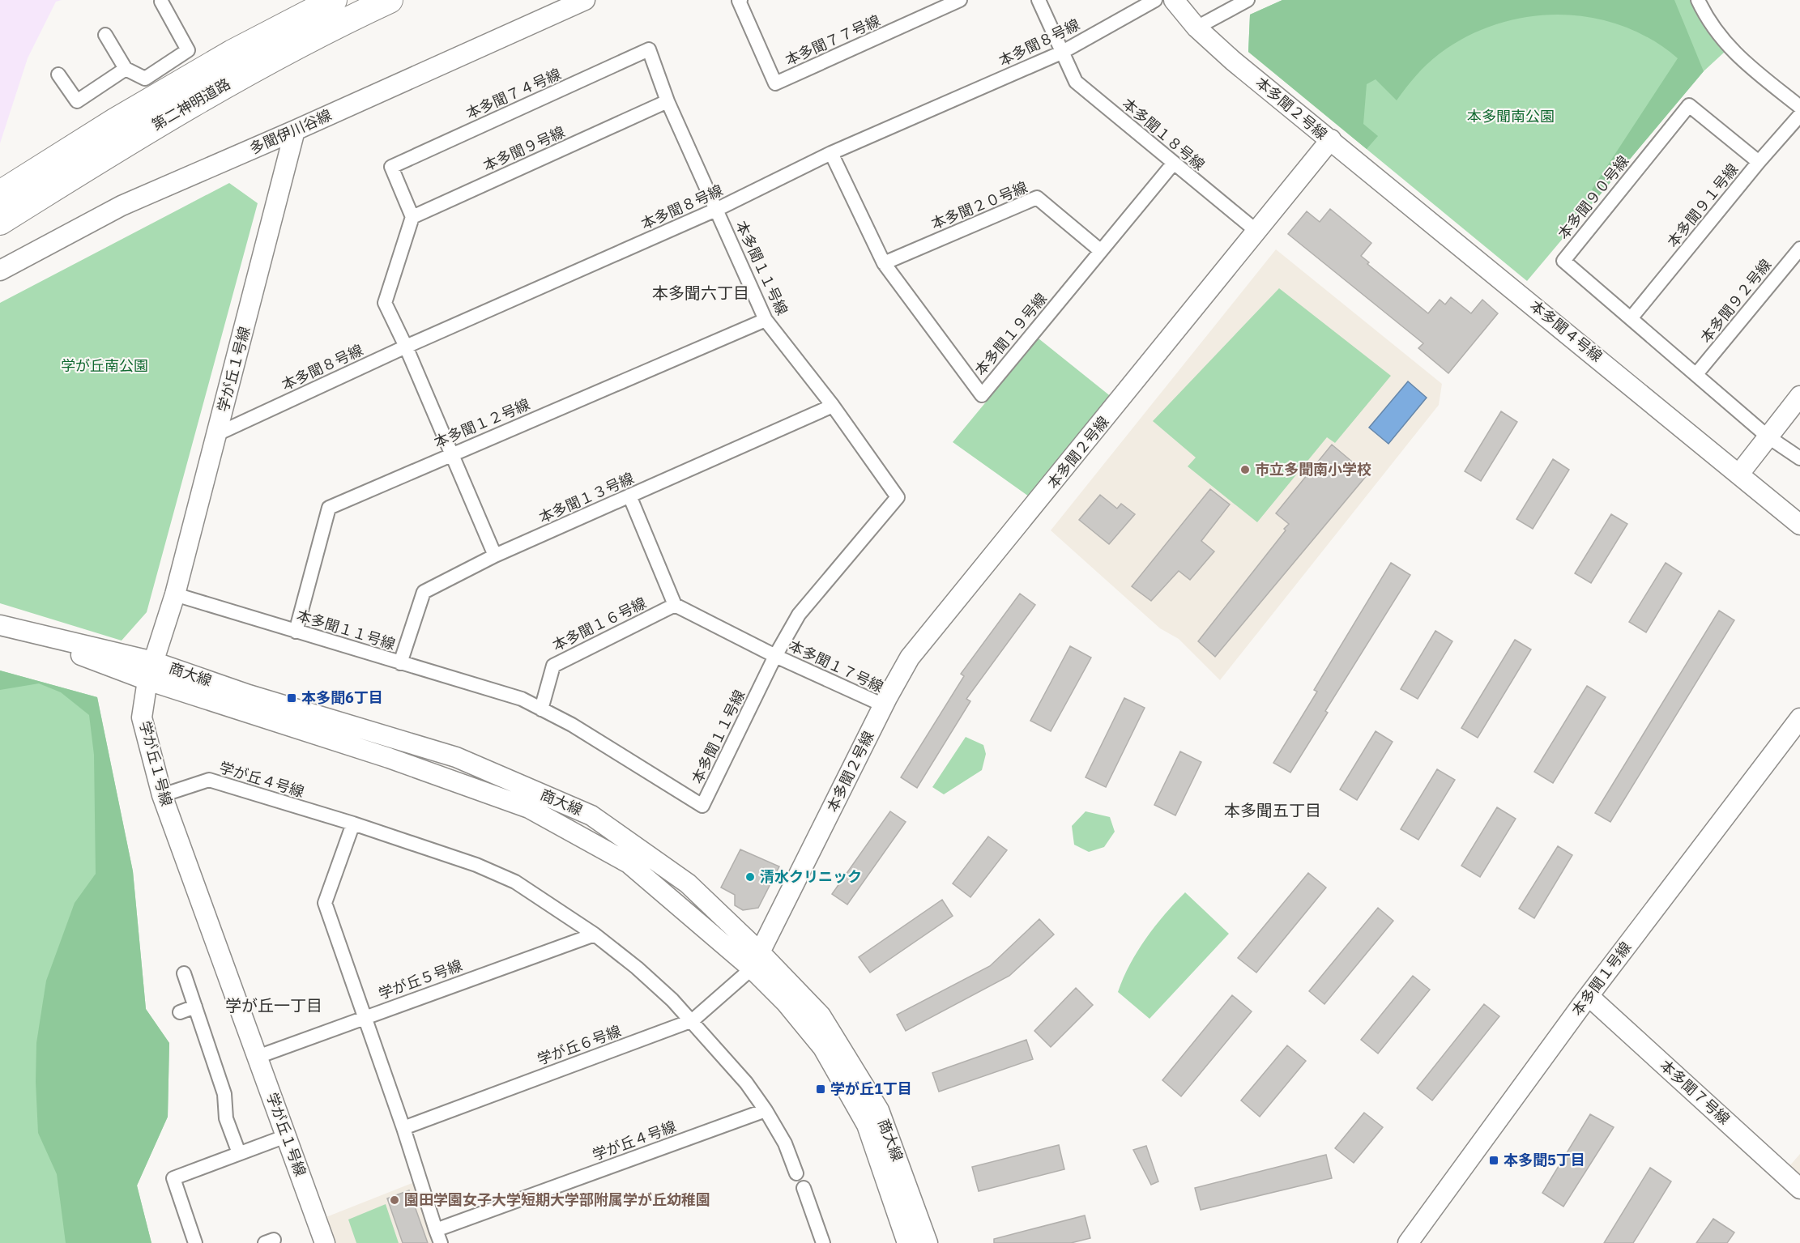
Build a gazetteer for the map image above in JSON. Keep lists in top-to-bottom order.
{
  "streets": {
    "highway": ["第二神明道路"],
    "street": [
      "本多聞７７号線",
      "本多聞８号線",
      "本多聞７４号線",
      "本多聞２号線",
      "多聞伊川谷線",
      "本多聞１８号線",
      "本多聞９号線",
      "本多聞９０号線",
      "本多聞２０号線",
      "本多聞９１号線",
      "本多聞１１号線",
      "本多聞９２号線",
      "本多聞４号線",
      "本多聞１９号線",
      "学が丘１号線",
      "本多聞１２号線",
      "本多聞１３号線",
      "本多聞１６号線",
      "本多聞１７号線",
      "商大線",
      "学が丘４号線",
      "本多聞１号線",
      "学が丘５号線",
      "学が丘６号線",
      "本多聞７号線"
    ]
  },
  "crossings": [
    ["本多聞８号線", "本多聞１８号線"],
    ["本多聞８号線", "本多聞１１号線"],
    ["本多聞８号線", "本多聞１９号線"],
    ["本多聞８号線", "学が丘１号線"],
    ["本多聞７４号線", "本多聞９号線"],
    ["本多聞２号線", "本多聞１８号線"],
    ["本多聞２号線", "本多聞４号線"],
    ["本多聞２号線", "本多聞１７号線"],
    ["本多聞２号線", "商大線"],
    ["本多聞２号線", "学が丘６号線"],
    ["多聞伊川谷線", "学が丘１号線"],
    ["本多聞１８号線", "本多聞１９号線"],
    ["本多聞９０号線", "本多聞９１号線"],
    ["本多聞９０号線", "本多聞９２号線"],
    ["本多聞２０号線", "本多聞１９号線"],
    ["本多聞１１号線", "学が丘１号線"],
    ["本多聞１１号線", "本多聞１２号線"],
    ["本多聞１１号線", "本多聞１３号線"],
    ["本多聞１１号線", "本多聞１６号線"],
    ["本多聞１１号線", "本多聞１７号線"],
    ["学が丘１号線", "商大線"],
    ["学が丘１号線", "学が丘４号線"],
    ["学が丘１号線", "学が丘５号線"],
    ["本多聞１６号線", "本多聞１７号線"],
    ["商大線", "学が丘６号線"],
    ["学が丘４号線", "学が丘５号線"],
    ["学が丘４号線", "学が丘６号線"],
    ["本多聞１号線", "本多聞７号線"]
  ],
  "districts": ["本多聞六丁目", "本多聞五丁目", "学が丘一丁目"],
  "parks": ["本多聞南公園", "学が丘南公園"],
  "places": {
    "other": ["市立多聞南小学校", "清水クリニック", "園田学園女子大学短期大学部附属学が丘幼稚園"],
    "transit": ["本多聞6丁目", "学が丘1丁目", "本多聞5丁目"]
  }
}
